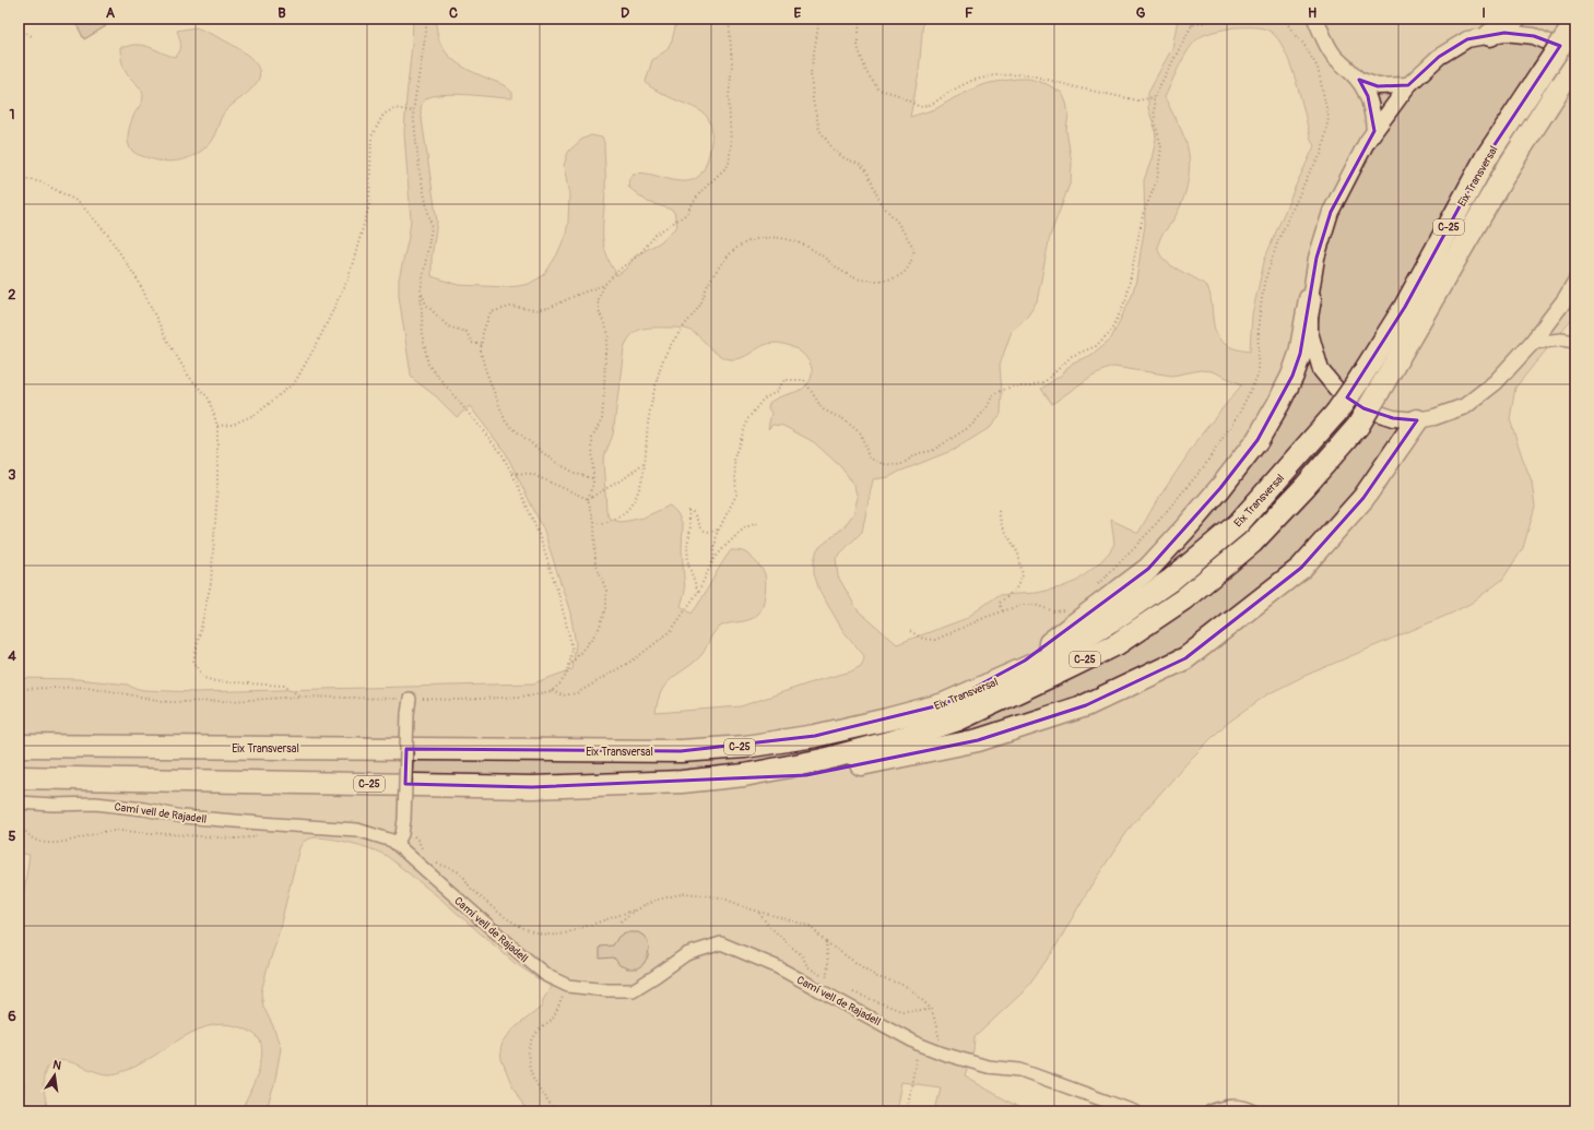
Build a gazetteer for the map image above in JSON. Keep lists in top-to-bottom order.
{
  "streets": {
    "highway": ["Eix Transversal", "C-25"],
    "street": ["Camí vell de Rajadell"]
  },
  "north": "top",
  "grid": {
    "columns": [
      "A",
      "B",
      "C",
      "D",
      "E",
      "F",
      "G",
      "H",
      "I"
    ],
    "rows": [
      "1",
      "2",
      "3",
      "4",
      "5",
      "6"
    ]
  }
}
